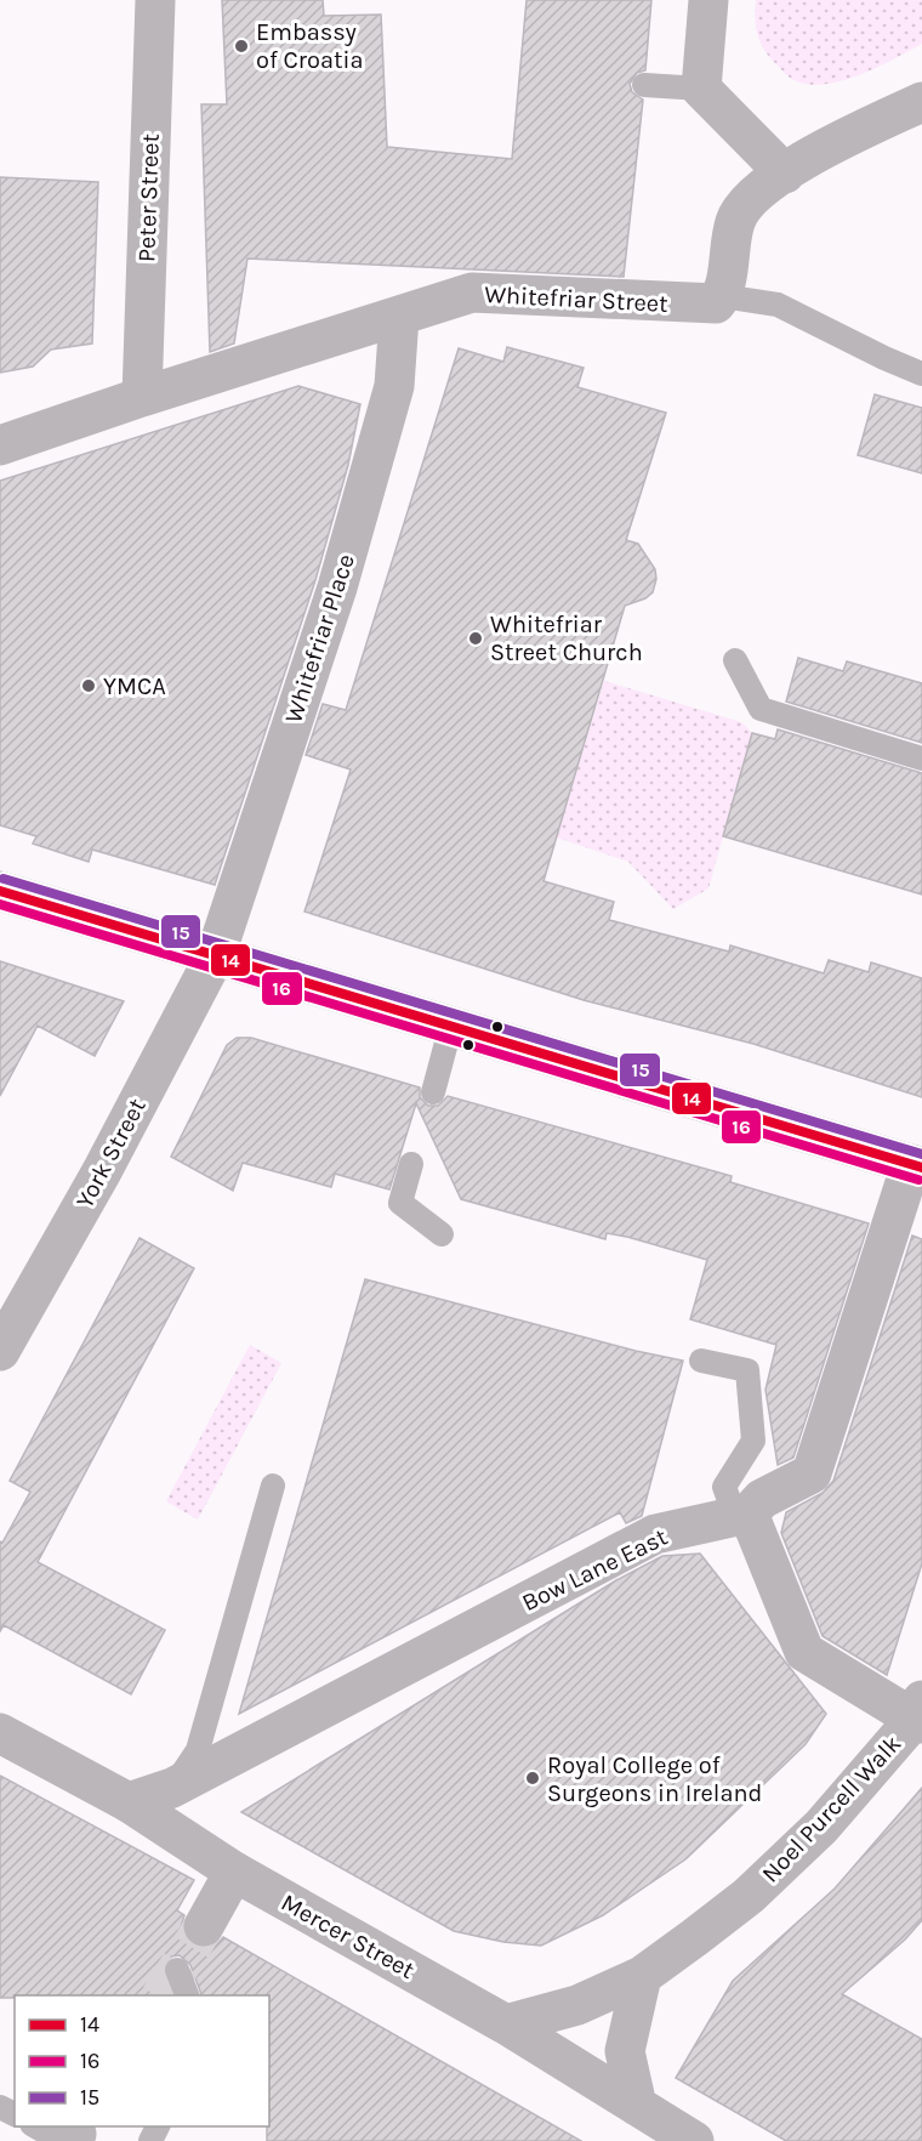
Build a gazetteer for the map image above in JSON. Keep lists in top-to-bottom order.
{
  "streets": {
    "street": [
      "Peter Street",
      "Whitefriar Street",
      "Whitefriar Place",
      "York Street",
      "Bow Lane East",
      "Noel Purcell Walk",
      "Mercer Street"
    ]
  },
  "crossings": [
    ["Peter Street", "Whitefriar Street"],
    ["Whitefriar Street", "Whitefriar Place"],
    ["Whitefriar Place", "York Street"],
    ["Bow Lane East", "Mercer Street"],
    ["Noel Purcell Walk", "Mercer Street"]
  ],
  "places": [
    "Embassy of Croatia",
    "Whitefriar Street Church",
    "YMCA",
    "Royal College of Surgeons in Ireland"
  ],
  "lines": ["transit line 15", "transit line 14", "transit line 16"],
  "legend": ["14", "16", "15"]
}
